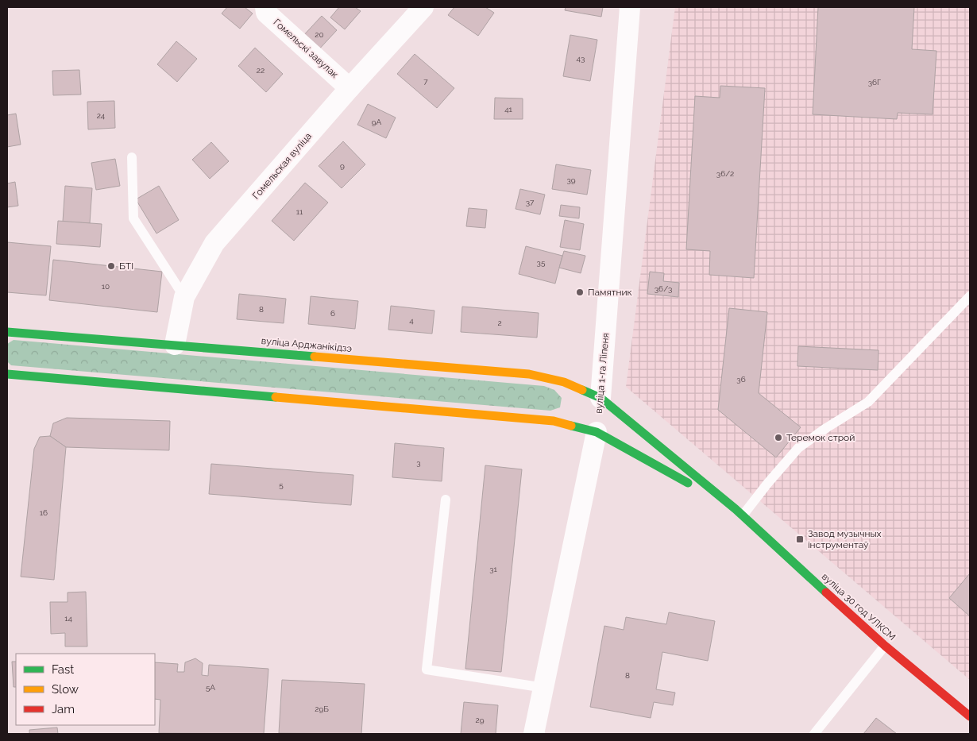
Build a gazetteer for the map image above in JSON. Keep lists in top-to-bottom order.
{
  "streets": {
    "main road": ["вуліца Арджанікідзэ", "вуліца 30 год УЛКСМ"],
    "street": ["Гомельскі завулак", "Гомельская вуліца", "вуліца 1-га Ліпеня"]
  },
  "crossings": [
    ["Гомельскі завулак", "Гомельская вуліца"],
    ["Гомельская вуліца", "вуліца Арджанікідзэ"],
    ["вуліца Арджанікідзэ", "вуліца 1-га Ліпеня"],
    ["вуліца Арджанікідзэ", "вуліца 30 год УЛКСМ"],
    ["вуліца 1-га Ліпеня", "вуліца 30 год УЛКСМ"]
  ],
  "places": {
    "other": ["БТІ", "Памятник", "Теремок строй"],
    "transit": ["Завод музычных інструментаў"]
  },
  "house_numbers": [
    "20",
    "43",
    "22",
    "7",
    "36Г",
    "41",
    "24",
    "9А",
    "9",
    "36/2",
    "39",
    "37",
    "11",
    "35",
    "10",
    "36/3",
    "8",
    "6",
    "4",
    "2",
    "36",
    "3",
    "5",
    "16",
    "31",
    "14",
    "8",
    "5А",
    "29Б",
    "29"
  ],
  "legend": ["Fast", "Slow", "Jam"]
}
